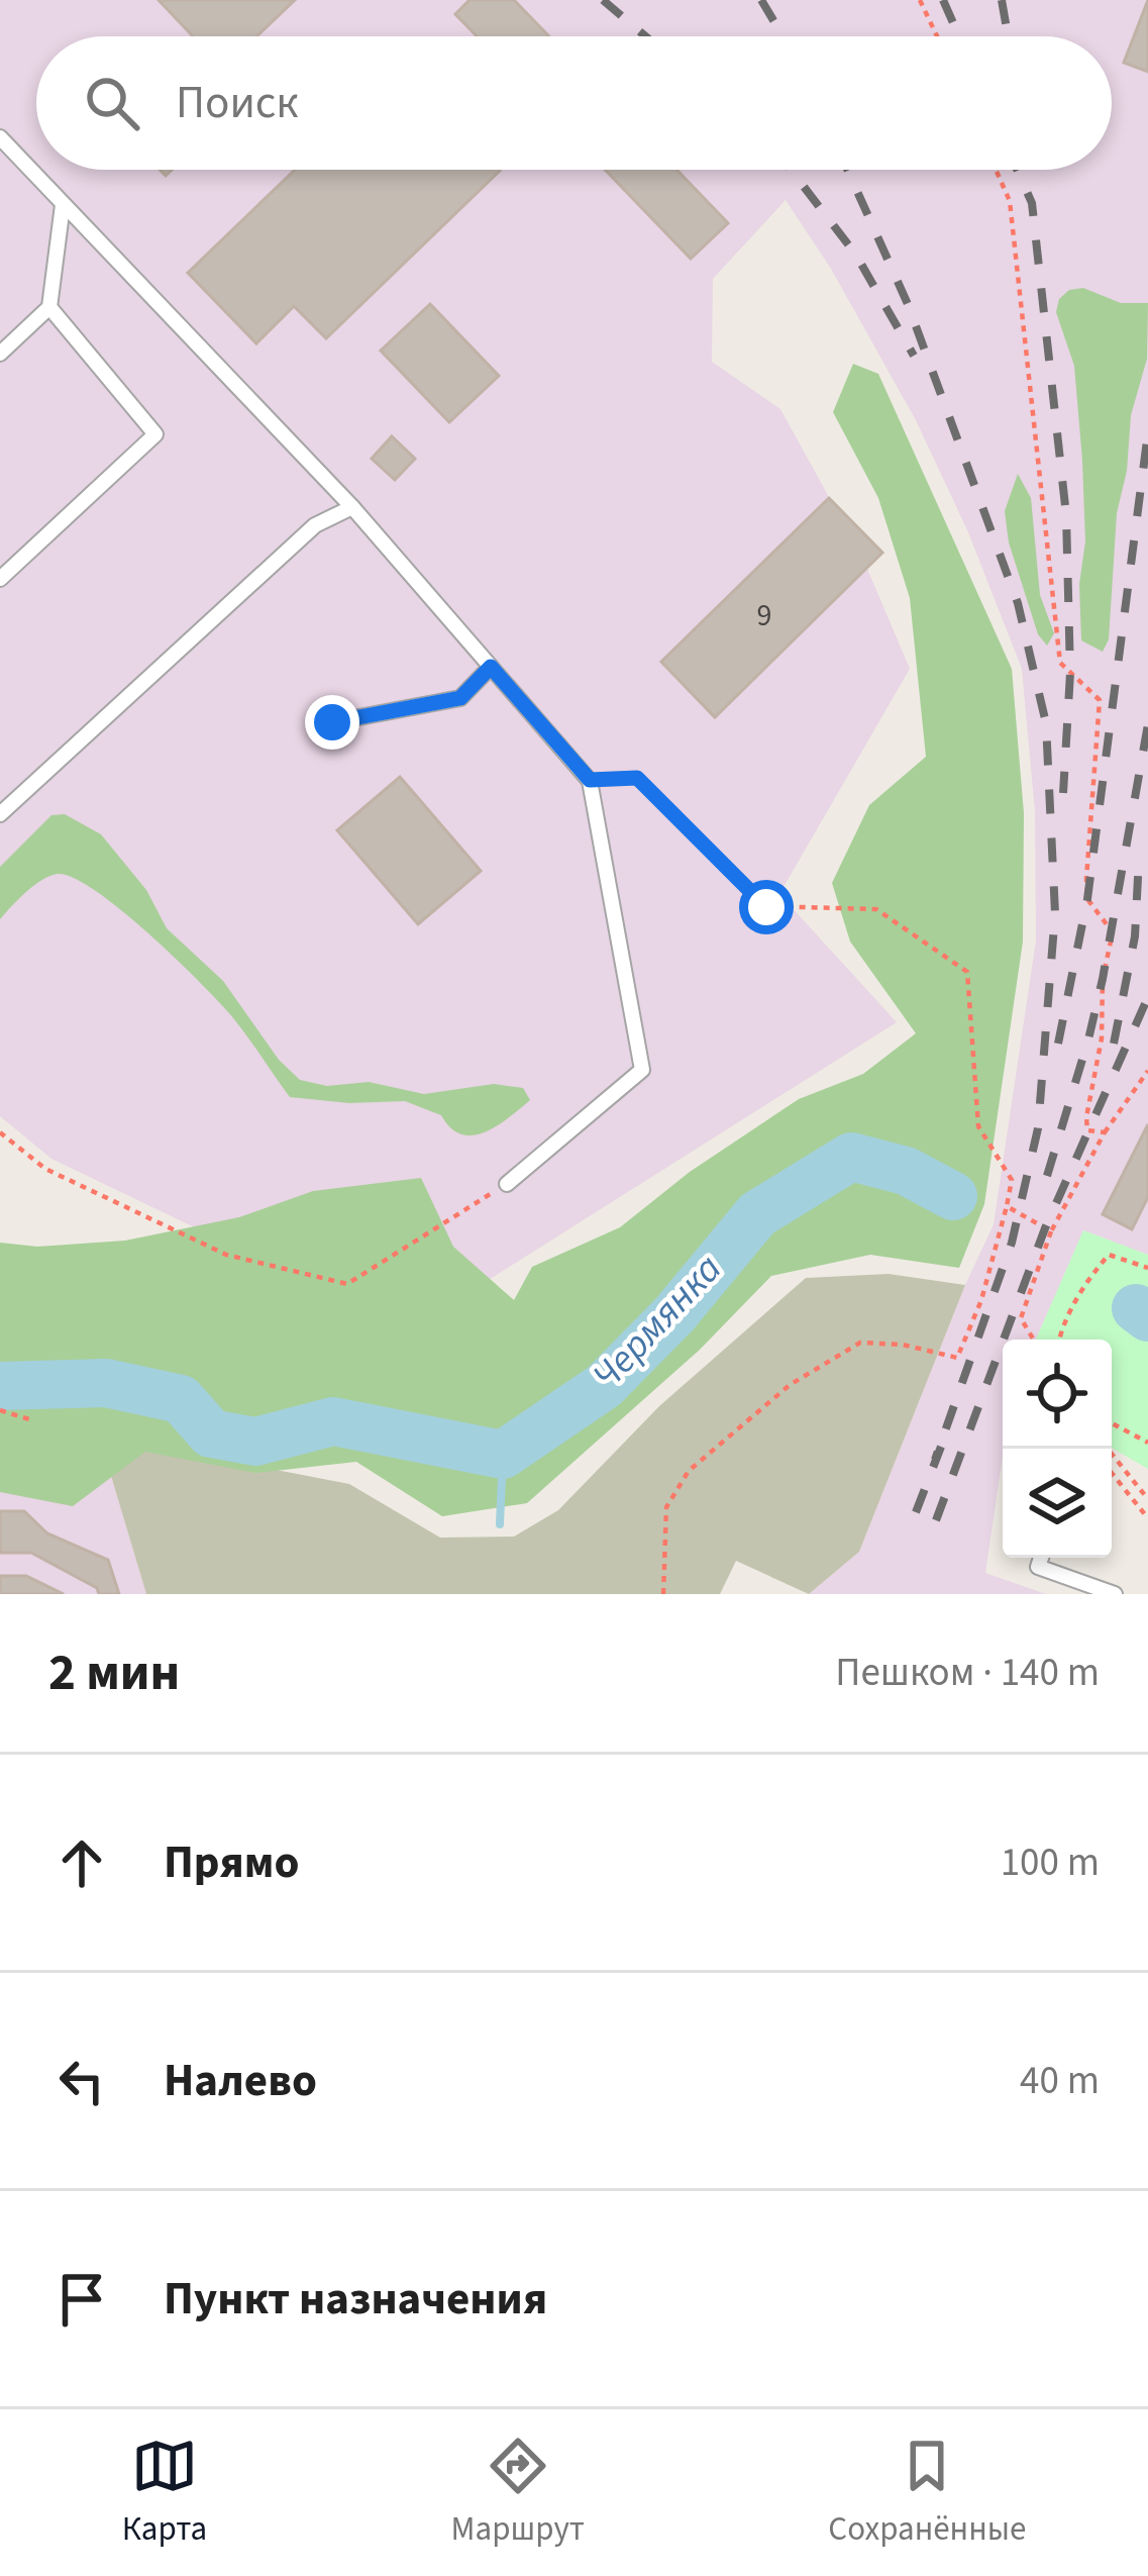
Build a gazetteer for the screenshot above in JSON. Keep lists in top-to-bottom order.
{
  "water": ["Чермянка"],
  "house_numbers": ["9"],
  "page": {
    "search": "Поиск",
    "heading": ["2 мин", "Пешком · 140 m"],
    "list": [
      ["Прямо", "100 m"],
      ["Налево", "40 m"],
      "Пункт назначения"
    ],
    "nav": ["Карта", "Маршрут", "Сохранённые"]
  }
}
